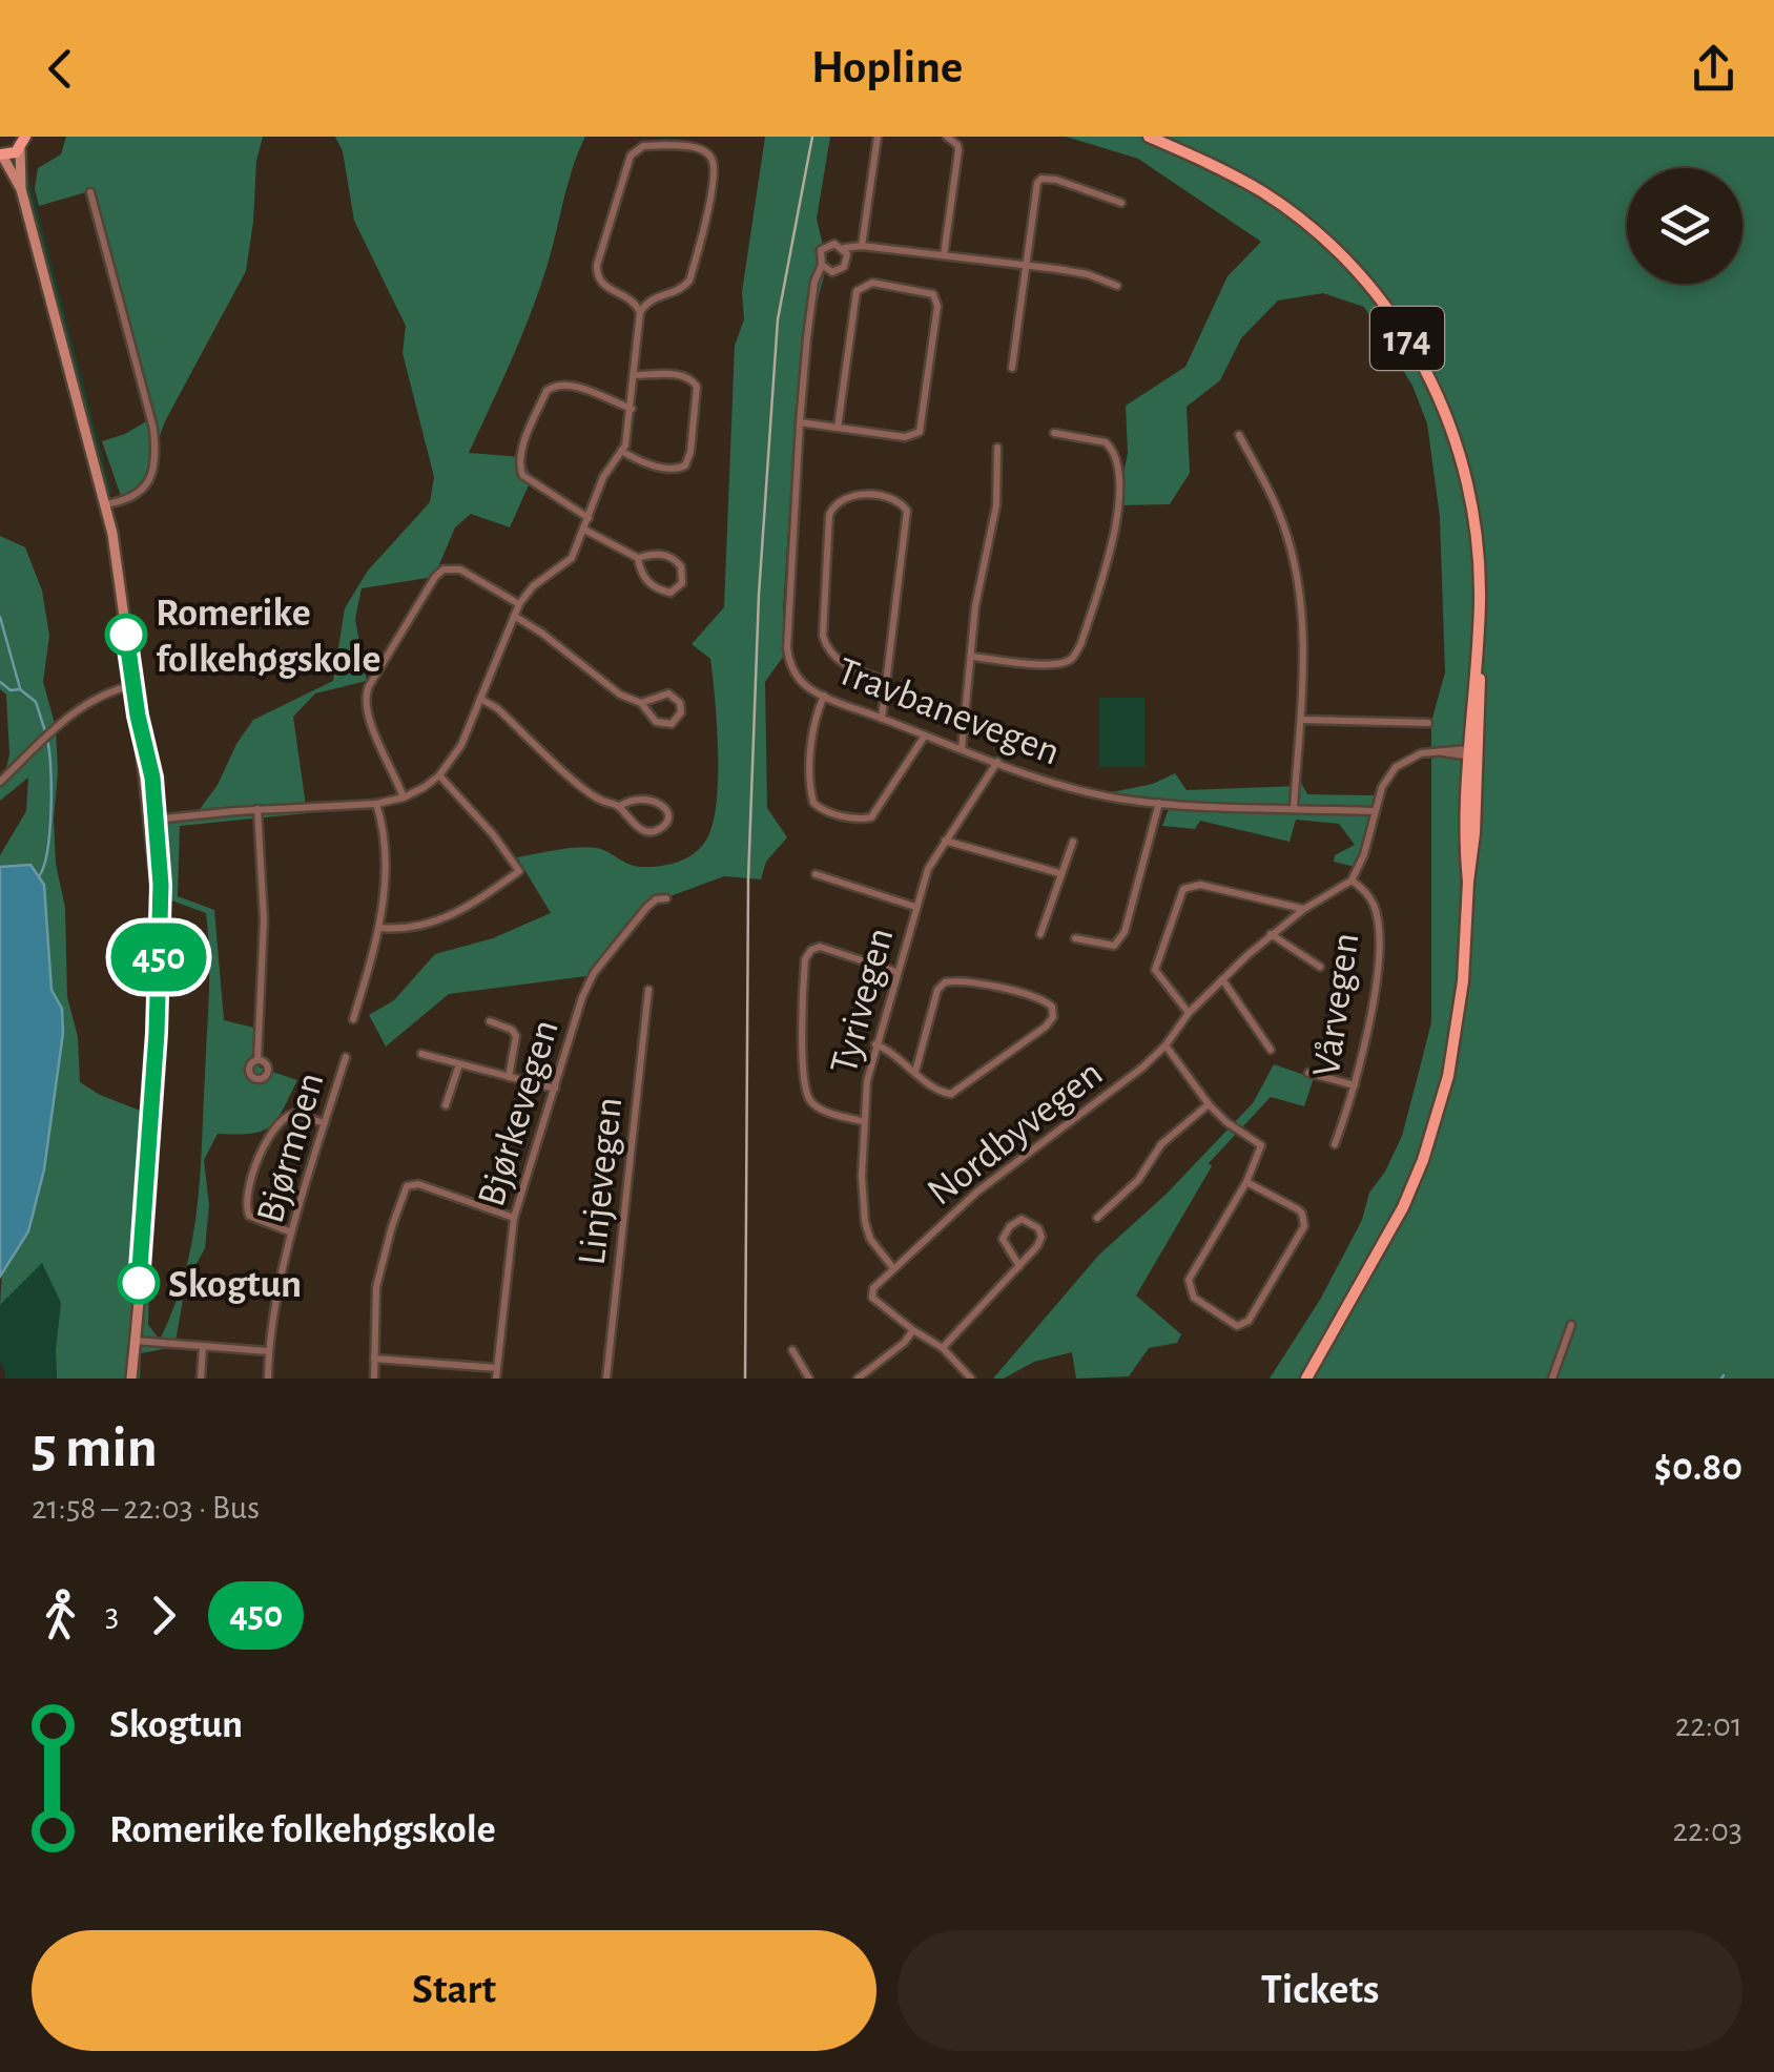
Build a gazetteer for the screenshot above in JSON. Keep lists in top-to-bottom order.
{
  "streets": {
    "main road": ["174"],
    "street": [
      "Travbanevegen",
      "Tyrivegen",
      "Vårvegen",
      "Bjørkevegen",
      "Nordbyvegen",
      "Bjørmoen",
      "Linjevegen"
    ]
  },
  "crossings": [
    ["Travbanevegen", "Tyrivegen"],
    ["Tyrivegen", "Nordbyvegen"],
    ["Vårvegen", "Nordbyvegen"]
  ],
  "places": ["Romerike folkehøgskole", "Skogtun"],
  "lines": ["bus line 450"],
  "page": {
    "header": "Hopline",
    "on_map": "450",
    "heading": ["5 min", "21:58 – 22:03 · Bus", "$0.80"],
    "legs": ["3", "450"],
    "list": [
      {
        "name": "Skogtun",
        "value": "22:01"
      },
      {
        "name": "Romerike folkehøgskole",
        "value": "22:03"
      }
    ],
    "buttons": ["Start", "Tickets"]
  }
}
